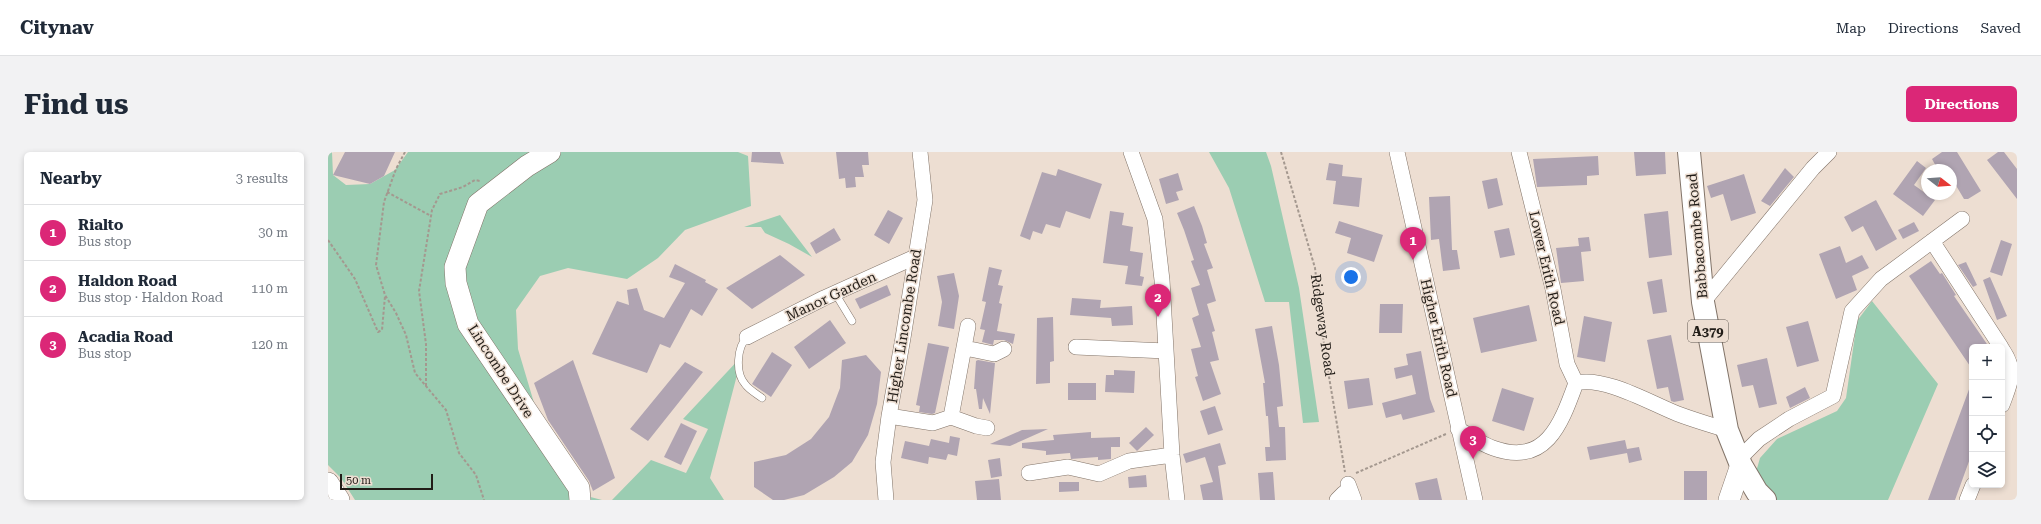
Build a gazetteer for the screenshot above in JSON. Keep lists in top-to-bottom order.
{
  "streets": {
    "main road": ["Babbacombe Road", "A379"],
    "street": [
      "Lower Erith Road",
      "Manor Garden",
      "Higher Lincombe Road",
      "Higher Erith Road",
      "Lincombe Drive"
    ],
    "path": ["Ridgeway Road"]
  },
  "crossings": [
    ["Manor Garden", "Higher Lincombe Road"]
  ],
  "scale_bar": "50 m",
  "north": "right",
  "page": {
    "header": "Citynav",
    "nav": ["Map", "Directions", "Saved"],
    "buttons": "Directions",
    "title": "Find us",
    "heading": ["Nearby", "3 results"],
    "list": [
      {
        "mark": "1",
        "name": "Rialto",
        "note": "Bus stop",
        "value": "30 m"
      },
      {
        "mark": "2",
        "name": "Haldon Road",
        "note": "Bus stop · Haldon Road",
        "value": "110 m"
      },
      {
        "mark": "3",
        "name": "Acadia Road",
        "note": "Bus stop",
        "value": "120 m"
      }
    ],
    "pins": ["1", "2", "3"],
    "map_buttons": ["+", "−"],
    "scale": "50 m"
  }
}
